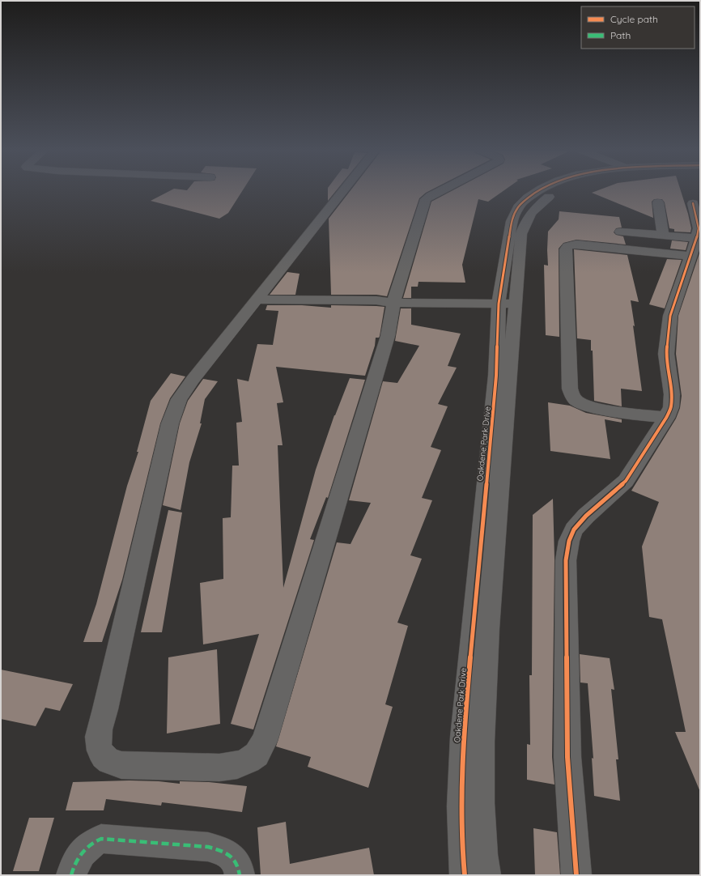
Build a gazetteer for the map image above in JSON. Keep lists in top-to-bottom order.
{
  "streets": {
    "street": ["Oakdene Park Drive"]
  },
  "legend": ["Cycle path", "Path"]
}
